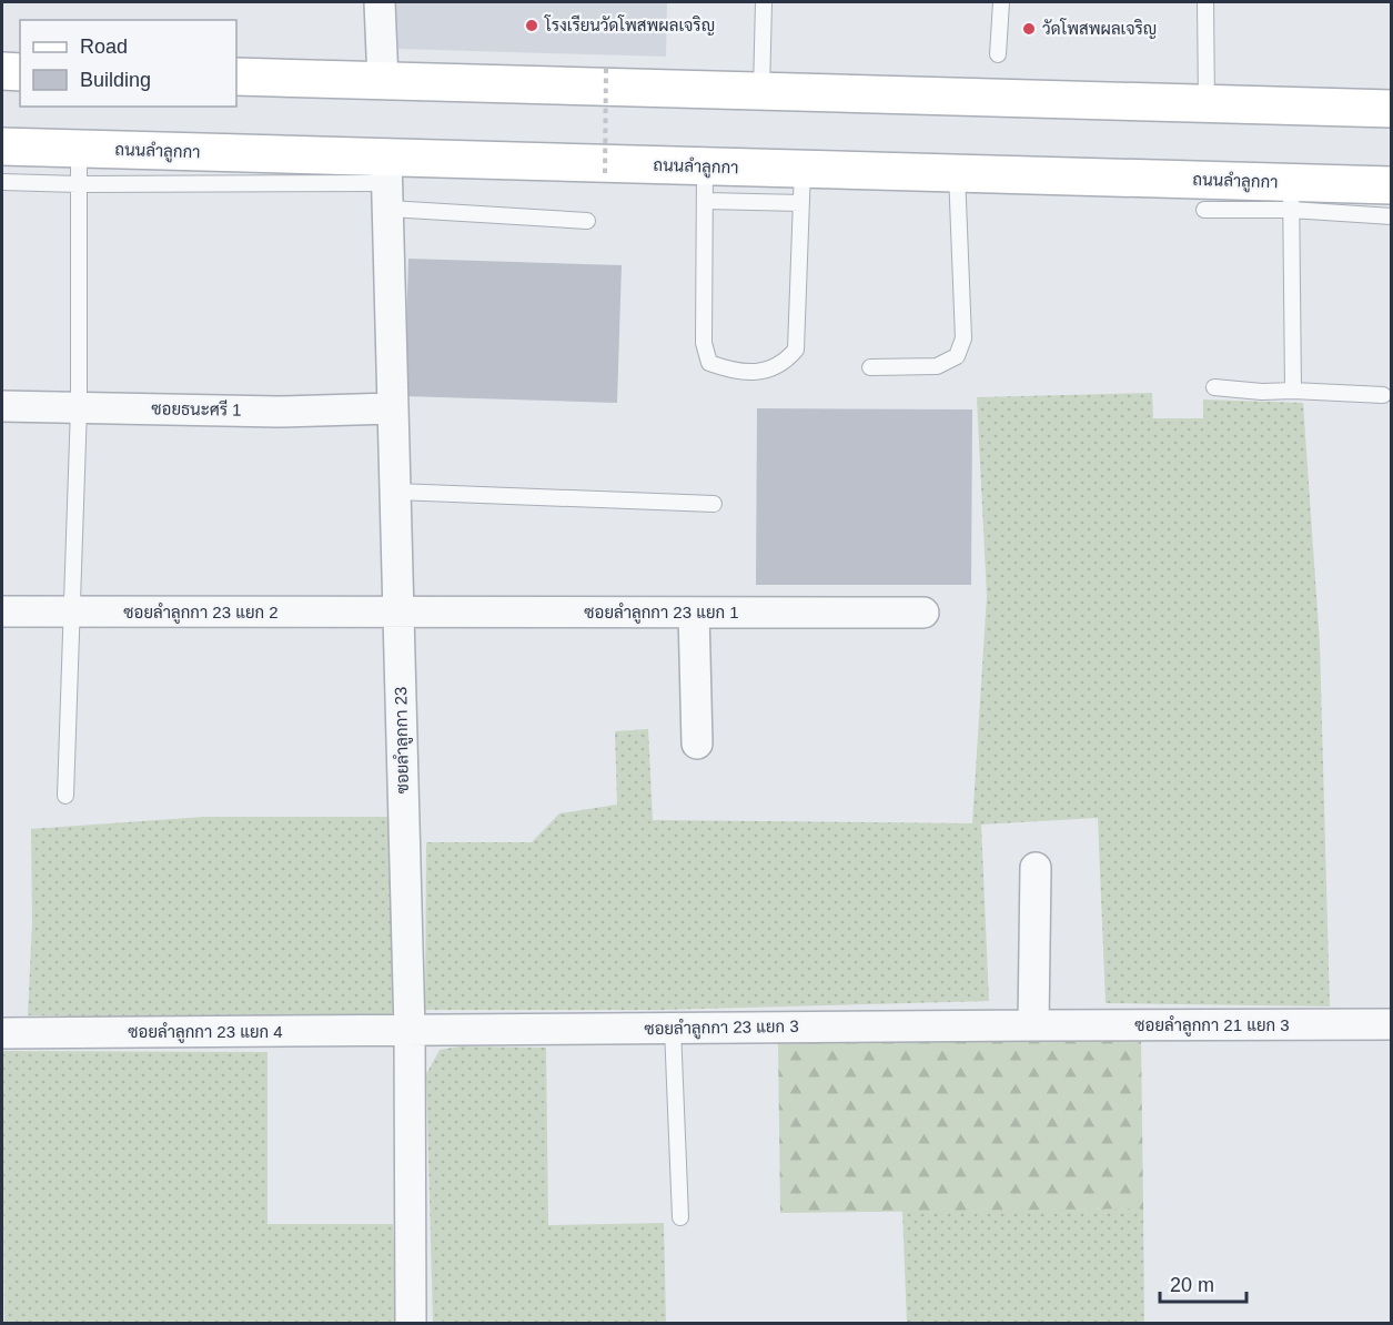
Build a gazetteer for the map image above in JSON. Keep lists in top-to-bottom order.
{
  "streets": {
    "main road": ["ถนนลำลูกกา"],
    "street": [
      "ซอยธนะศรี 1",
      "ซอยลำลูกกา 23 แยก 2",
      "ซอยลำลูกกา 23 แยก 1",
      "ซอยลำลูกกา 23",
      "ซอยลำลูกกา 21 แยก 3",
      "ซอยลำลูกกา 23 แยก 3",
      "ซอยลำลูกกา 23 แยก 4"
    ]
  },
  "crossings": [
    ["ถนนลำลูกกา", "ซอยลำลูกกา 23"],
    ["ซอยธนะศรี 1", "ซอยลำลูกกา 23"],
    ["ซอยลำลูกกา 23 แยก 2", "ซอยลำลูกกา 23 แยก 1"],
    ["ซอยลำลูกกา 23 แยก 2", "ซอยลำลูกกา 23"],
    ["ซอยลำลูกกา 23 แยก 1", "ซอยลำลูกกา 23"],
    ["ซอยลำลูกกา 23", "ซอยลำลูกกา 23 แยก 3"],
    ["ซอยลำลูกกา 23", "ซอยลำลูกกา 23 แยก 4"],
    ["ซอยลำลูกกา 21 แยก 3", "ซอยลำลูกกา 23 แยก 3"],
    ["ซอยลำลูกกา 23 แยก 3", "ซอยลำลูกกา 23 แยก 4"]
  ],
  "places": ["โรงเรียนวัดโพสพผลเจริญ", "วัดโพสพผลเจริญ"],
  "legend": ["Road", "Building"],
  "scale_bar": "20 m"
}
